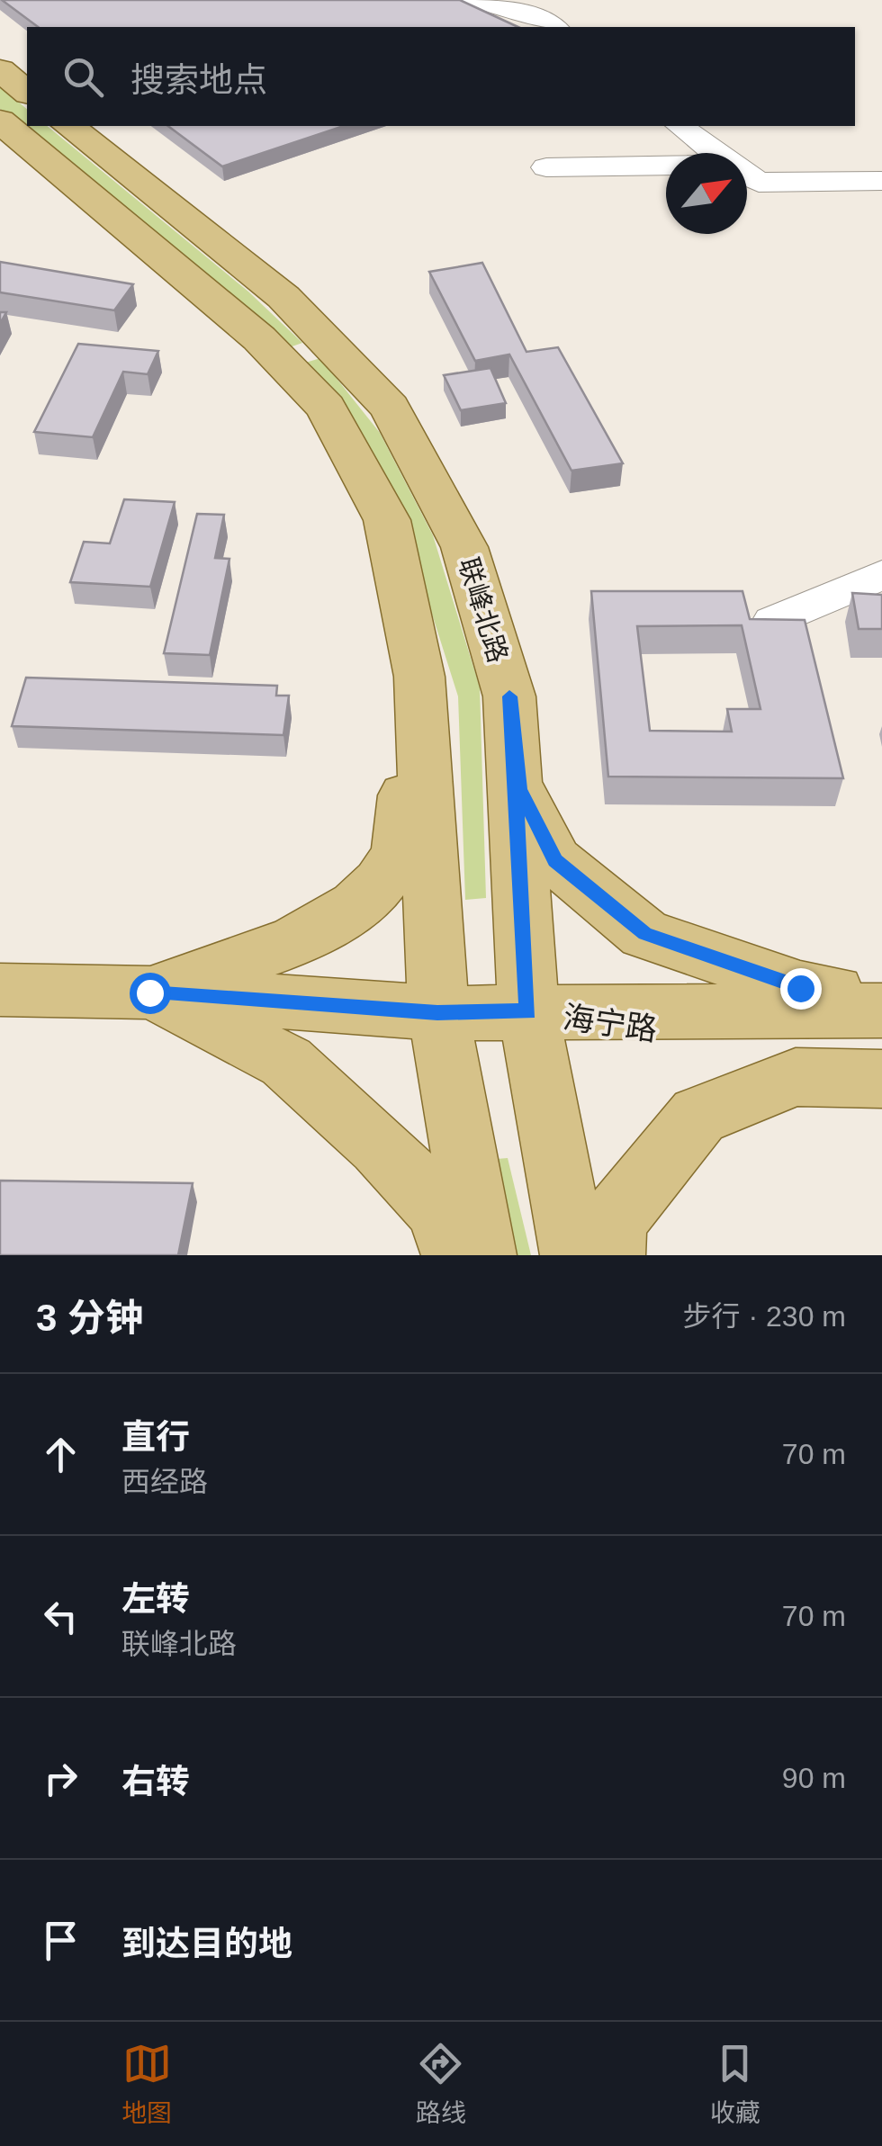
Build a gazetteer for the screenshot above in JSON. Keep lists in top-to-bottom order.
{
  "streets": {
    "main road": ["联峰北路", "海宁路"]
  },
  "crossings": [
    ["联峰北路", "海宁路"]
  ],
  "north": "top right",
  "page": {
    "search": "搜索地点",
    "heading": ["3 分钟", "步行 · 230 m"],
    "list": [
      ["直行", "西经路", "70 m"],
      ["左转", "联峰北路", "70 m"],
      ["右转", "90 m"],
      "到达目的地"
    ],
    "nav": ["地图", "路线", "收藏"]
  }
}
